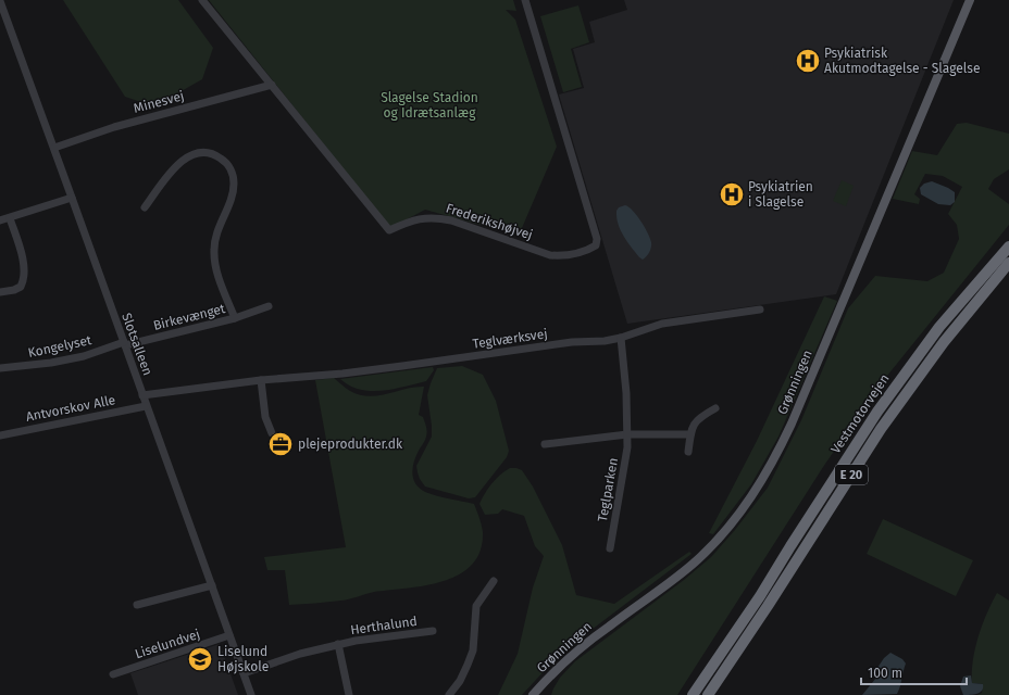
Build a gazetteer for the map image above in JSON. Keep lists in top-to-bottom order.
{
  "streets": {
    "highway": ["Vestmotorvejen", "E 20"],
    "main road": ["Grønningen"],
    "street": [
      "Minesvej",
      "Frederikshøjvej",
      "Birkevænget",
      "Teglværksvej",
      "Slotsalleen",
      "Kongelyset",
      "Antvorskov Alle",
      "Teglparken",
      "Herthalund",
      "Liselundvej"
    ]
  },
  "crossings": [
    ["Minesvej", "Frederikshøjvej"],
    ["Minesvej", "Slotsalleen"],
    ["Birkevænget", "Slotsalleen"],
    ["Birkevænget", "Kongelyset"],
    ["Teglværksvej", "Slotsalleen"],
    ["Teglværksvej", "Teglparken"],
    ["Slotsalleen", "Kongelyset"],
    ["Slotsalleen", "Antvorskov Alle"],
    ["Slotsalleen", "Herthalund"],
    ["Slotsalleen", "Liselundvej"]
  ],
  "parks": ["Slagelse Stadion og Idrætsanlæg"],
  "places": {
    "hospital": ["Psykiatrisk Akutmodtagelse - Slagelse", "Psykiatrien i Slagelse"],
    "office": ["plejeprodukter.dk"],
    "school or university": ["Liselund Højskole"]
  },
  "scale_bar": "100 m"
}
